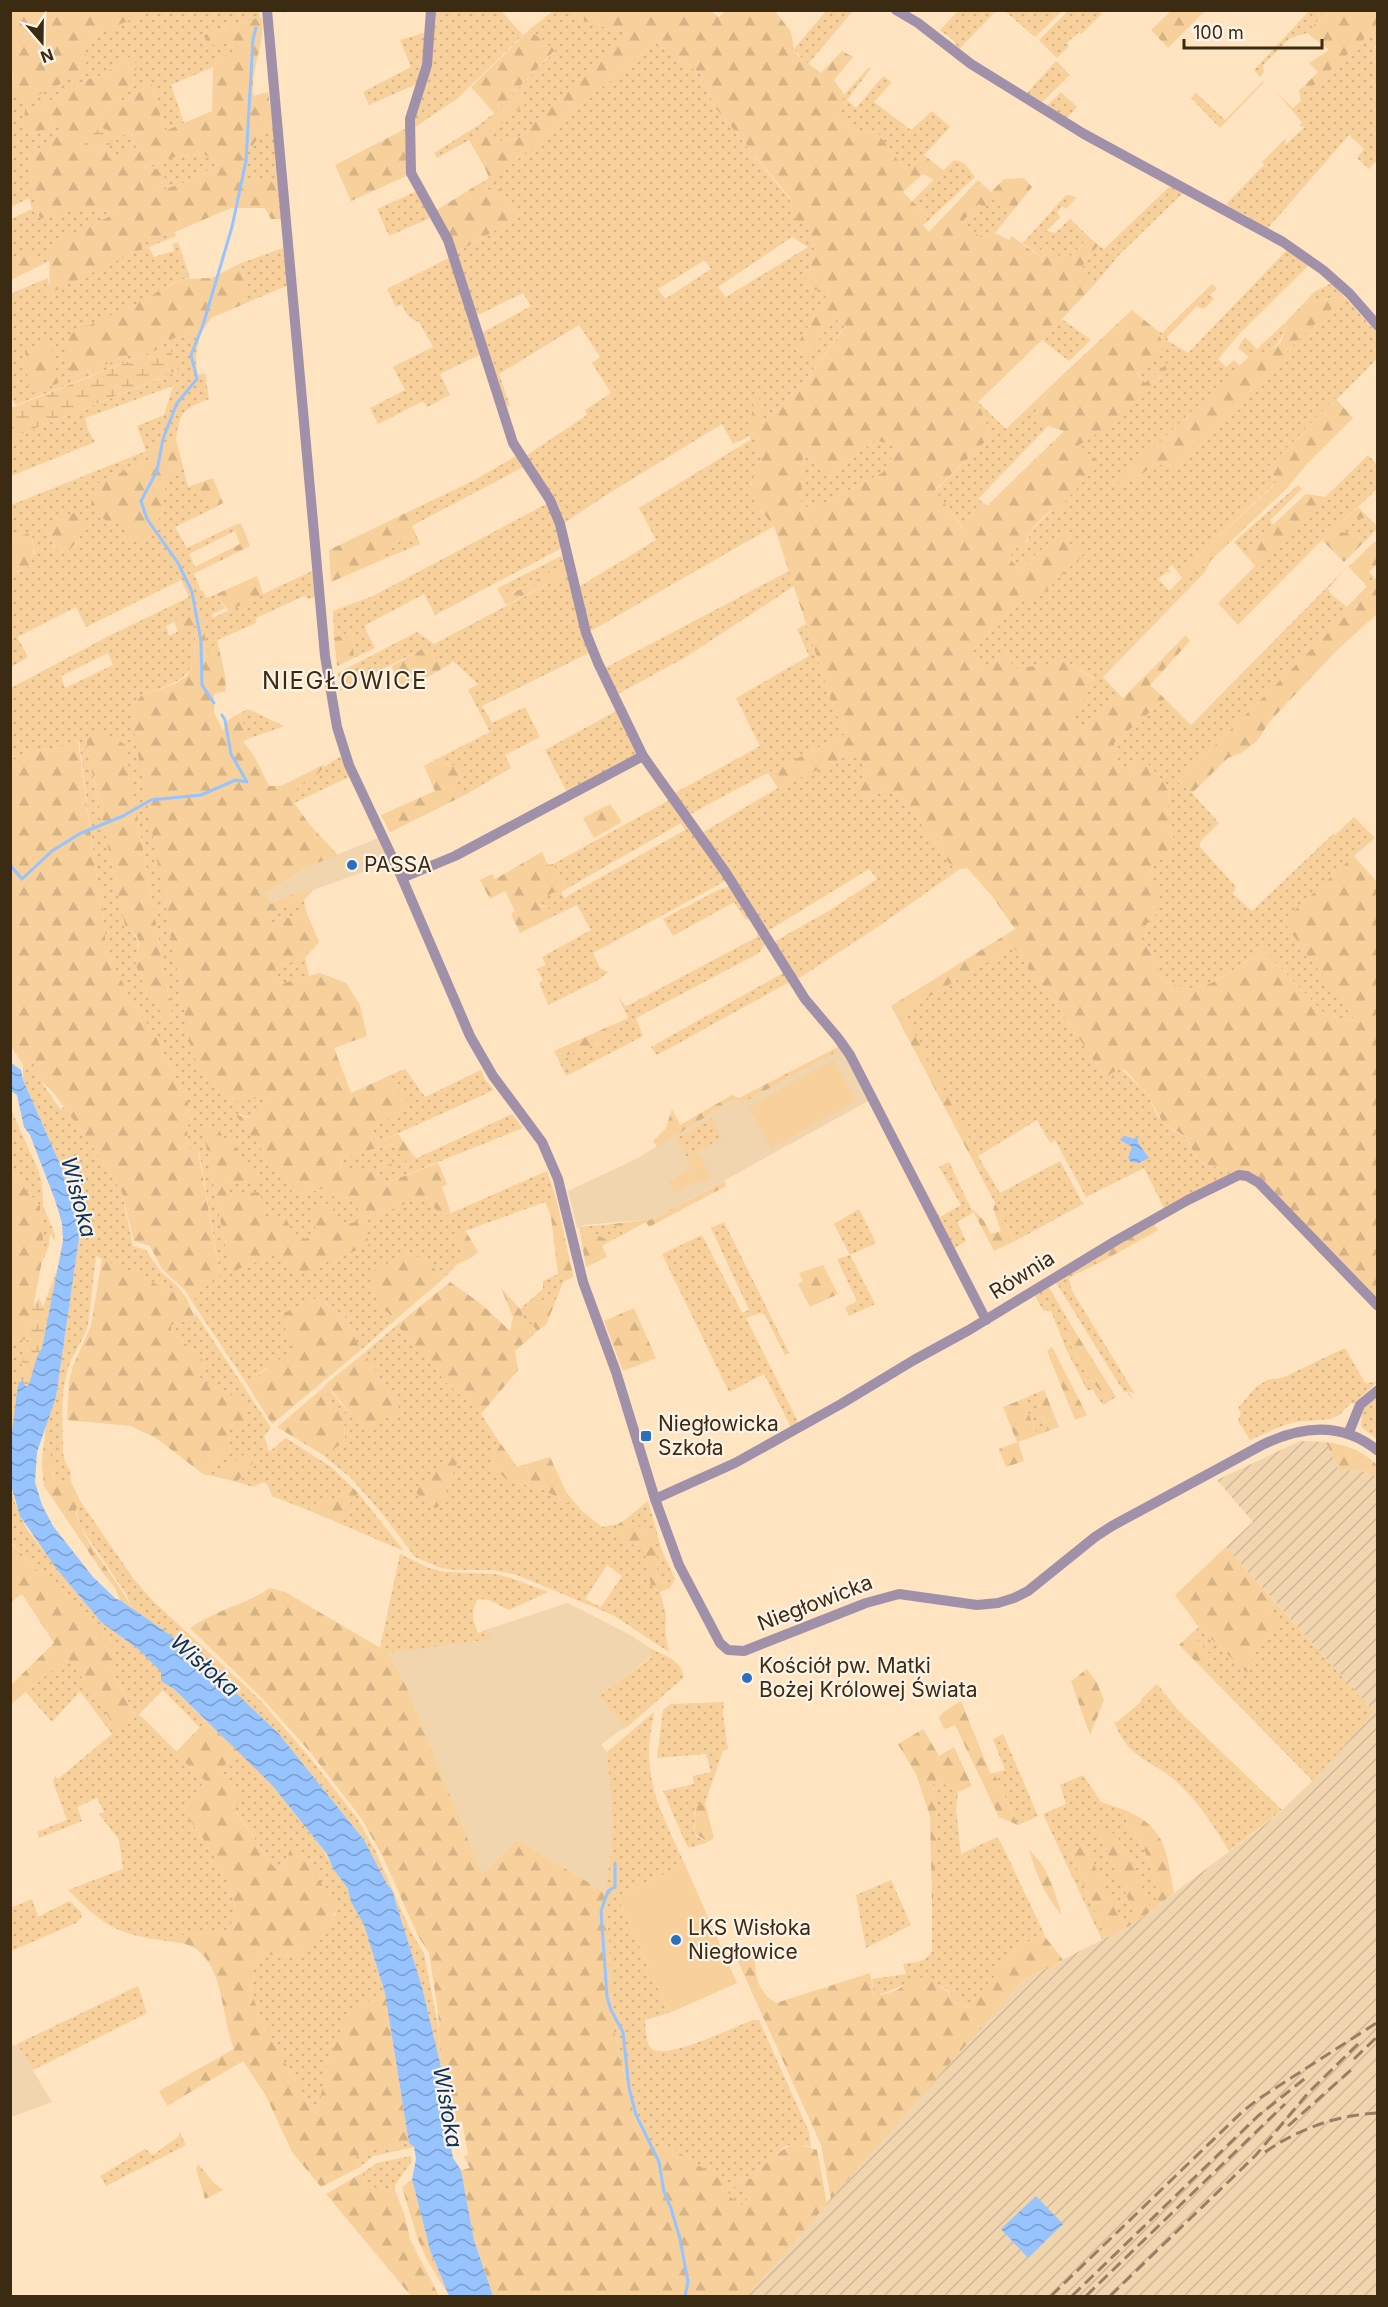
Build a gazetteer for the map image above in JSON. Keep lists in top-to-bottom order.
{
  "streets": {
    "street": ["Równia", "Niegłowicka"]
  },
  "crossings": [
    ["Równia", "Niegłowicka"]
  ],
  "districts": ["NIEGŁOWICE"],
  "water": ["Wisłoka"],
  "places": {
    "other": ["PASSA", "Kościół pw. Matki Bożej Królowej Świata", "LKS Wisłoka Niegłowice"],
    "transit": ["Niegłowicka Szkoła"]
  },
  "scale_bar": "100 m",
  "north": "bottom"
}
